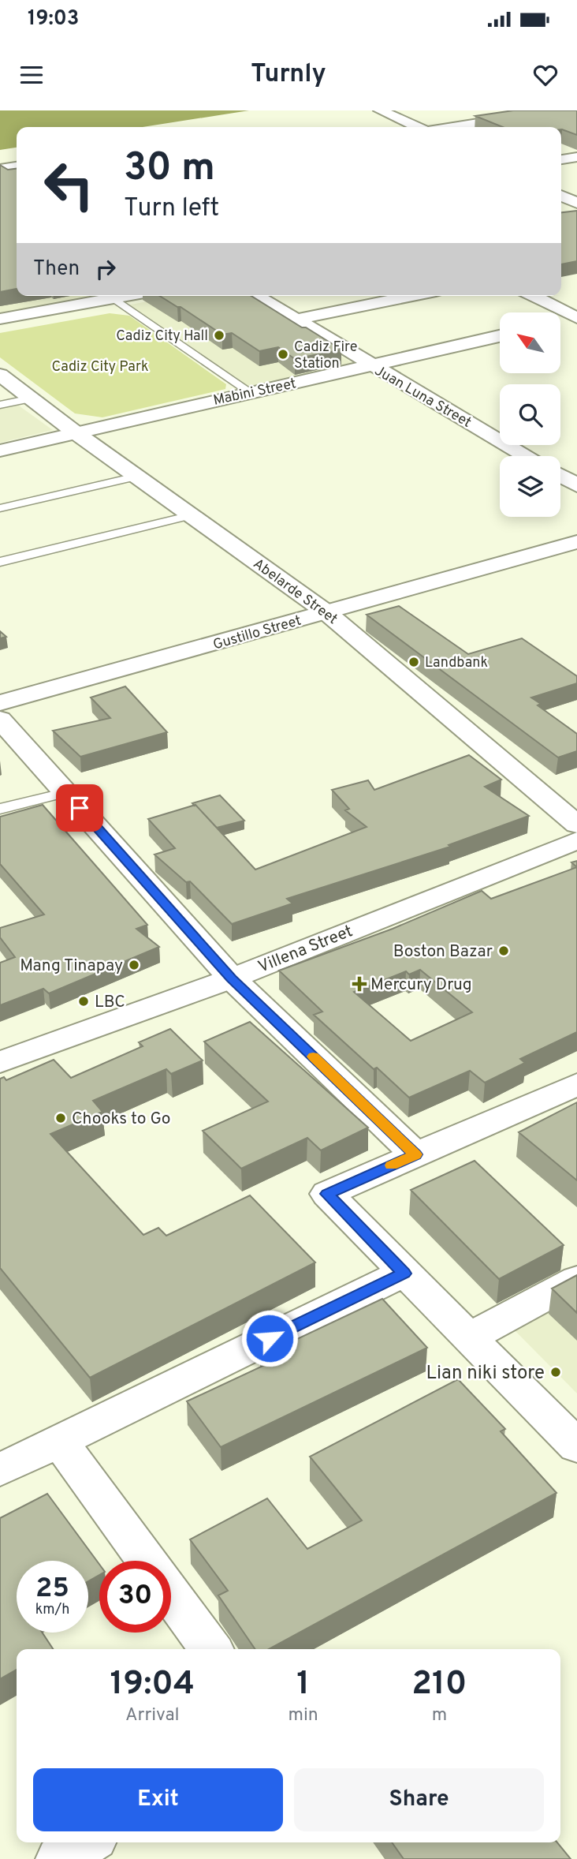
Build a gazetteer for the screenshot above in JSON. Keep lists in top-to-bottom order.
{
  "streets": {
    "street": [
      "Mabini Street",
      "Juan Luna Street",
      "Abelarde Street",
      "Gustillo Street",
      "Villena Street"
    ]
  },
  "crossings": [
    ["Mabini Street", "Juan Luna Street"],
    ["Mabini Street", "Abelarde Street"],
    ["Abelarde Street", "Gustillo Street"]
  ],
  "parks": ["Cadiz City Park"],
  "places": {
    "other": [
      "Cadiz City Hall",
      "Cadiz Fire Station",
      "Landbank",
      "Boston Bazar",
      "Mang Tinapay",
      "LBC",
      "Chooks to Go",
      "Lian niki store"
    ],
    "health": ["Mercury Drug"]
  },
  "north": "top left",
  "page": {
    "status": "19:03",
    "header": "Turnly",
    "turn": ["30 m", "Turn left"],
    "then": "Then",
    "speed": "25 km/h",
    "limit": "30",
    "eta": [
      "19:04",
      "Arrival",
      "1",
      "min",
      "210",
      "m"
    ],
    "buttons": ["Exit", "Share"]
  }
}
